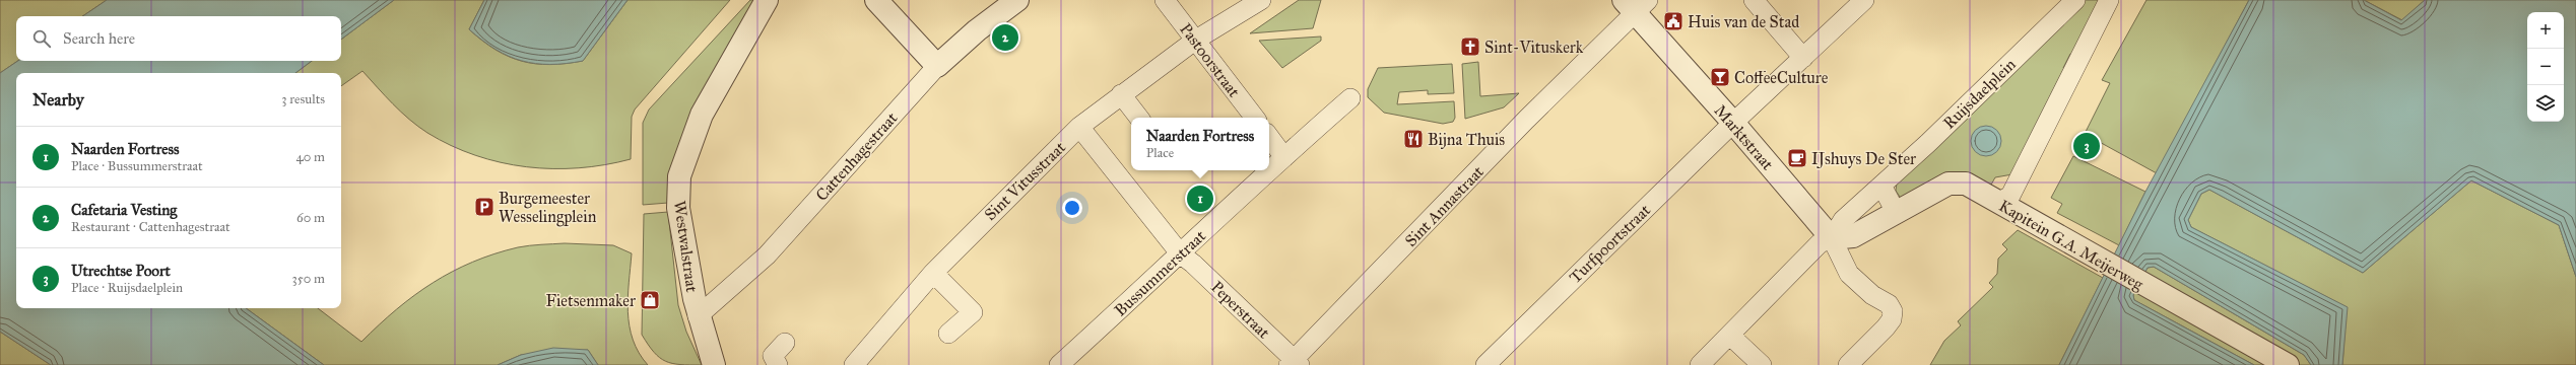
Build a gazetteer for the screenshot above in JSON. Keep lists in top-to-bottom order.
{
  "streets": {
    "street": [
      "Pastoorstraat",
      "Ruijsdaelplein",
      "Marktstraat",
      "Cattenhagestraat",
      "Sint Vitusstraat",
      "Sint Annastraat",
      "Turfpoortstraat",
      "Kapitein G.A. Meijerweg",
      "Westwalstraat",
      "Bussummerstraat",
      "Peperstraat"
    ]
  },
  "crossings": [
    ["Pastoorstraat", "Sint Vitusstraat"],
    ["Ruijsdaelplein", "Marktstraat"],
    ["Ruijsdaelplein", "Kapitein G.A. Meijerweg"],
    ["Marktstraat", "Sint Annastraat"],
    ["Marktstraat", "Turfpoortstraat"],
    ["Marktstraat", "Kapitein G.A. Meijerweg"],
    ["Cattenhagestraat", "Westwalstraat"],
    ["Sint Vitusstraat", "Peperstraat"],
    ["Sint Annastraat", "Peperstraat"],
    ["Bussummerstraat", "Peperstraat"]
  ],
  "places": {
    "public building": ["Huis van de Stad"],
    "church": ["Sint-Vituskerk"],
    "bar": ["CoffeeCulture"],
    "restaurant": ["Bijna Thuis"],
    "cafe": ["IJshuys De Ster"],
    "parking": ["Burgemeester Wesselingplein"],
    "shop": ["Fietsenmaker"]
  },
  "page": {
    "map_buttons": ["+", "−"],
    "search": "Search here",
    "pins": ["2", "3", "1"],
    "heading": ["Nearby", "3 results"],
    "popup": ["Naarden Fortress", "Place"],
    "list": [
      {
        "mark": "1",
        "name": "Naarden Fortress",
        "note": "Place · Bussummerstraat",
        "value": "40 m"
      },
      {
        "mark": "2",
        "name": "Cafetaria Vesting",
        "note": "Restaurant · Cattenhagestraat",
        "value": "60 m"
      },
      {
        "mark": "3",
        "name": "Utrechtse Poort",
        "note": "Place · Ruijsdaelplein",
        "value": "350 m"
      }
    ]
  }
}
